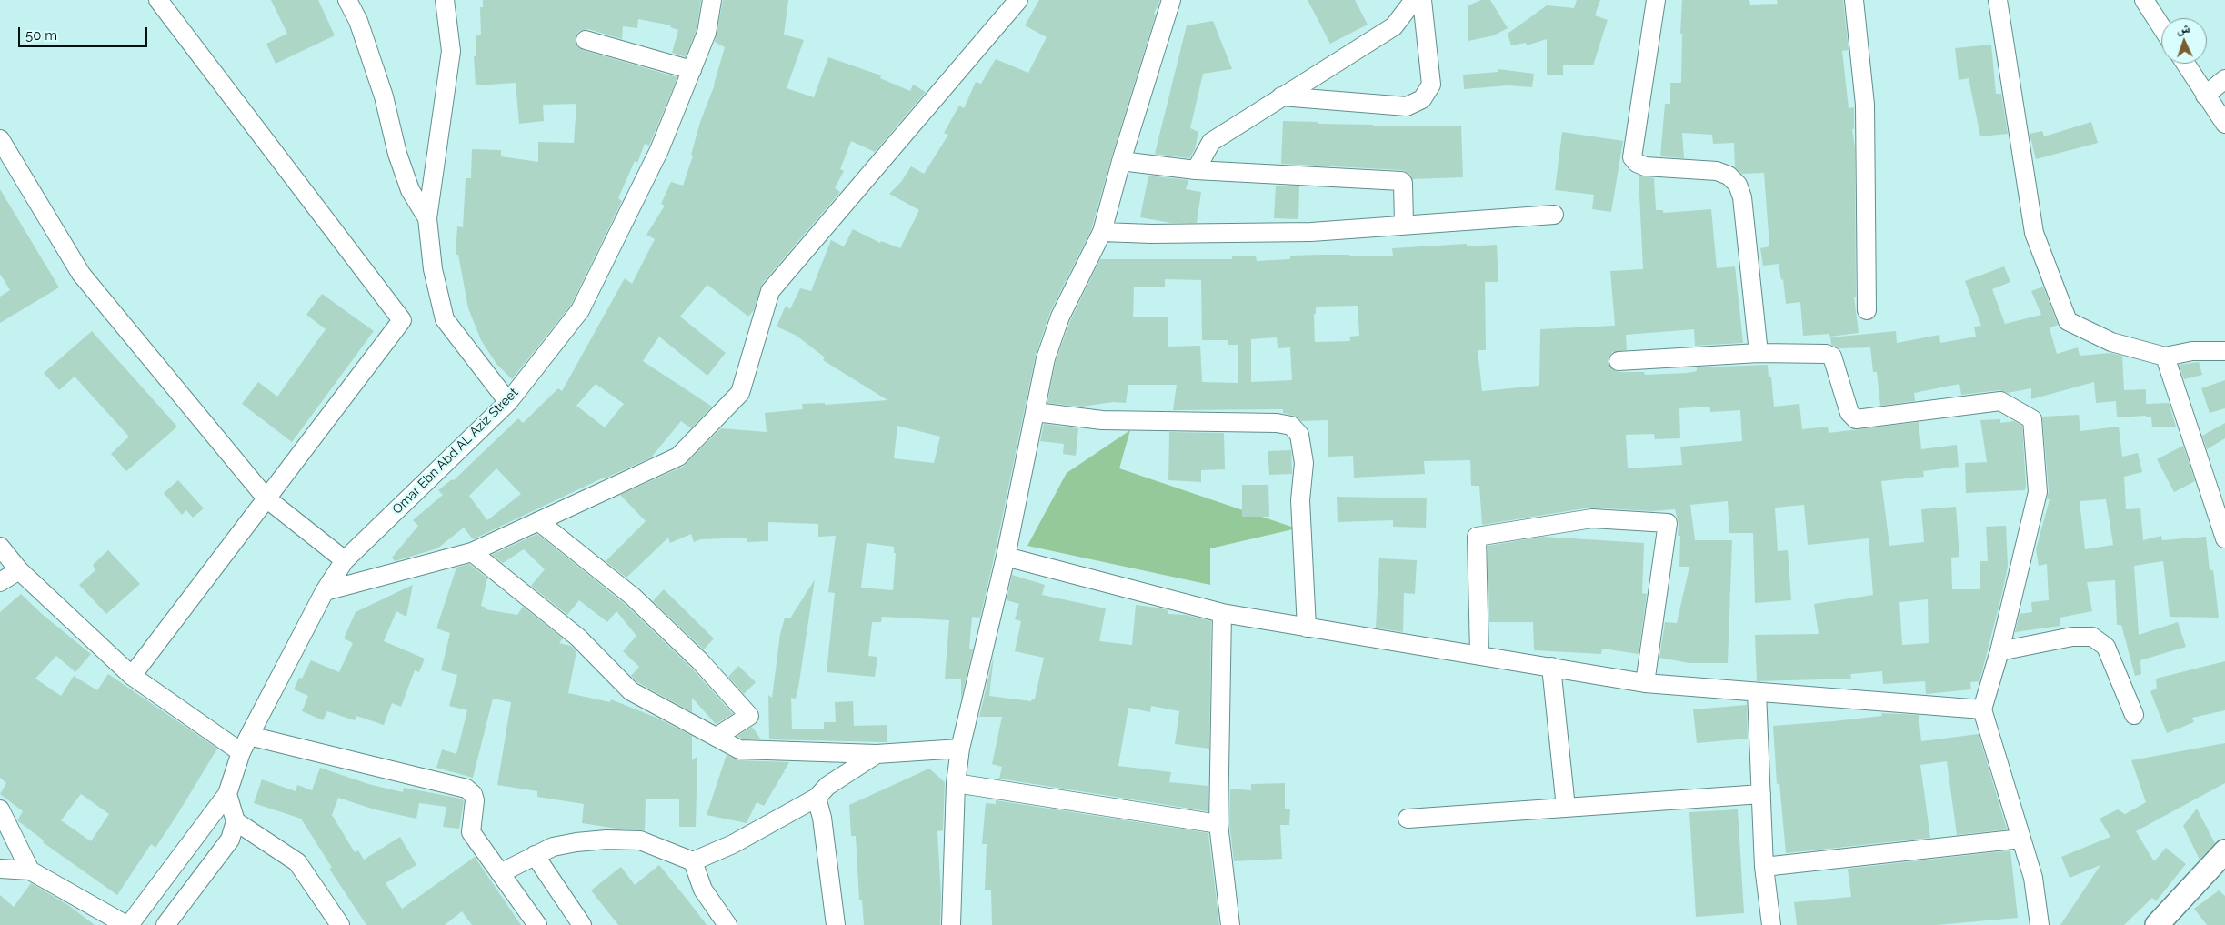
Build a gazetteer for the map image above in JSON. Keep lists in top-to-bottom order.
{
  "streets": {
    "street": ["Omar Ebn Abd AL Aziz Street"]
  },
  "scale_bar": "50 m",
  "north": "top"
}
